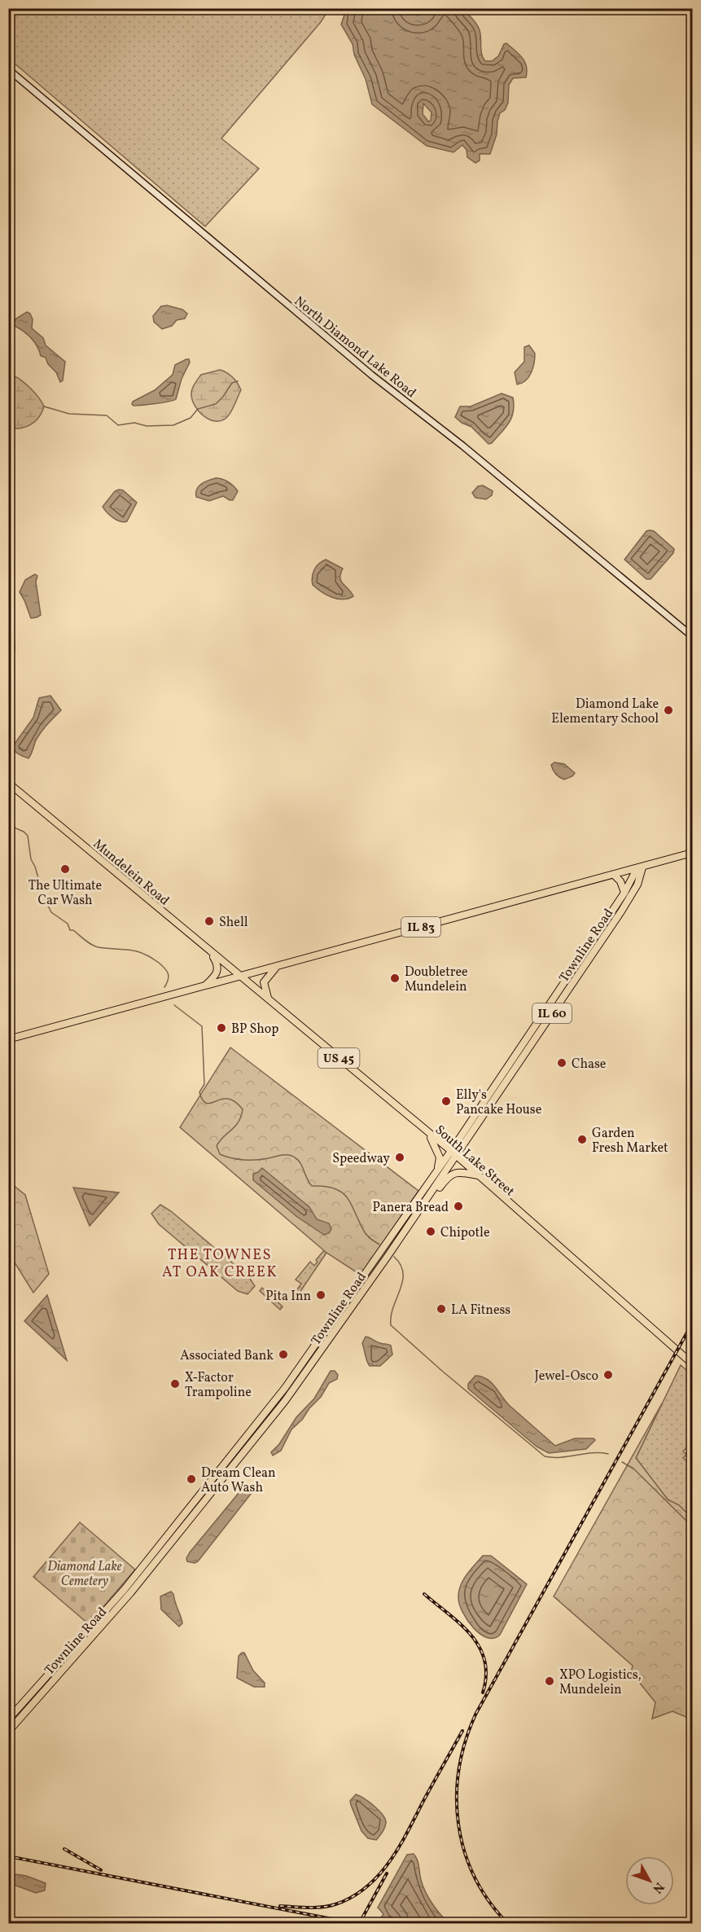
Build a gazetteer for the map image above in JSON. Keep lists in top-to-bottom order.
{
  "streets": {
    "main road": [
      "Mundelein Road",
      "IL 83",
      "Townline Road",
      "IL 60",
      "US 45",
      "South Lake Street"
    ],
    "street": ["North Diamond Lake Road"]
  },
  "crossings": [
    ["Mundelein Road", "IL 83"],
    ["Mundelein Road", "South Lake Street"],
    ["IL 83", "Townline Road"],
    ["IL 83", "South Lake Street"],
    ["Townline Road", "South Lake Street"]
  ],
  "districts": ["THE TOWNES AT OAK CREEK"],
  "parks": ["Diamond Lake Cemetery"],
  "places": [
    "Diamond Lake Elementary School",
    "The Ultimate Car Wash",
    "Shell",
    "Doubletree Mundelein",
    "BP Shop",
    "Chase",
    "Elly's Pancake House",
    "Garden Fresh Market",
    "Speedway",
    "Panera Bread",
    "Chipotle",
    "Pita Inn",
    "LA Fitness",
    "Associated Bank",
    "Jewel-Osco",
    "X-Factor Trampoline",
    "Dream Clean Auto Wash",
    "XPO Logistics, Mundelein"
  ],
  "north": "bottom right"
}
